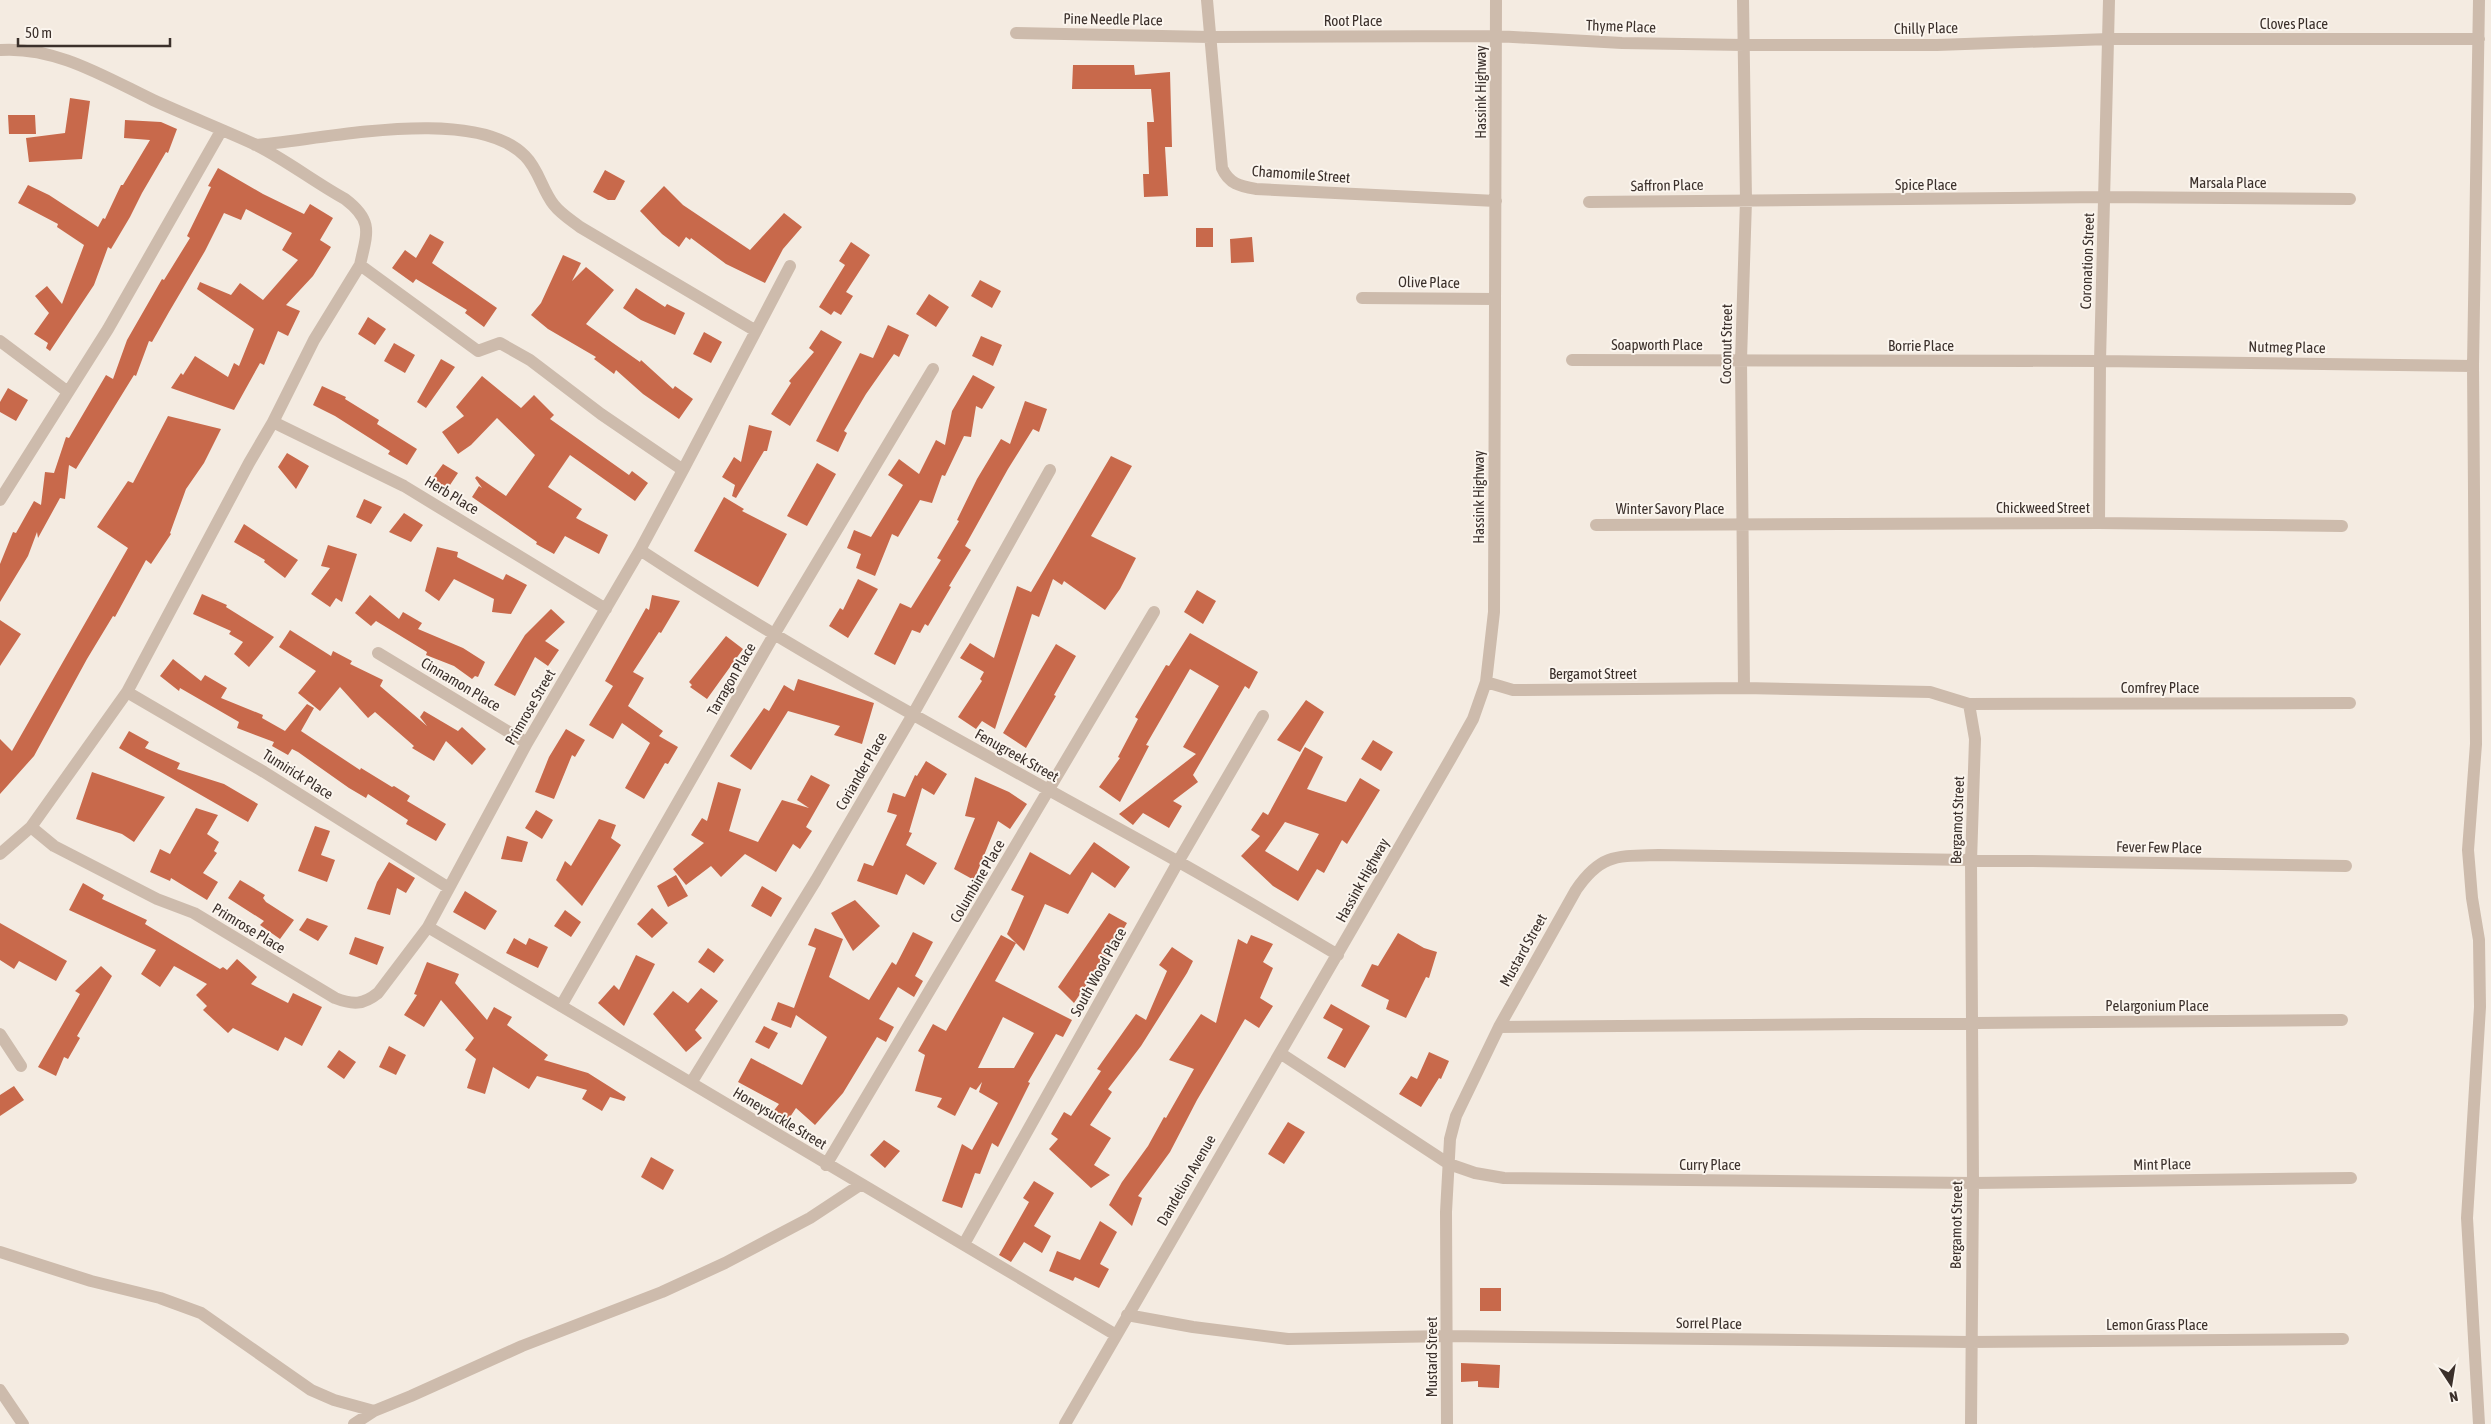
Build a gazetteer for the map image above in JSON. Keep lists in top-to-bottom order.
{
  "streets": {
    "street": [
      "Pine Needle Place",
      "Root Place",
      "Cloves Place",
      "Thyme Place",
      "Chilly Place",
      "Hassink Highway",
      "Chamomile Street",
      "Marsala Place",
      "Spice Place",
      "Saffron Place",
      "Coronation Street",
      "Olive Place",
      "Soapworth Place",
      "Coconut Street",
      "Borrie Place",
      "Nutmeg Place",
      "Herb Place",
      "Chickweed Street",
      "Winter Savory Place",
      "Bergamot Street",
      "Tarragon Place",
      "Cinnamon Place",
      "Comfrey Place",
      "Primrose Street",
      "Fenugreek Street",
      "Coriander Place",
      "Tumirick Place",
      "Fever Few Place",
      "Columbine Place",
      "Primrose Place",
      "Mustard Street",
      "South Wood Place",
      "Pelargonium Place",
      "Honeysuckle Street",
      "Curry Place",
      "Mint Place",
      "Dandelion Avenue",
      "Sorrel Place",
      "Lemon Grass Place"
    ]
  },
  "crossings": [
    ["Pine Needle Place", "Root Place"],
    ["Pine Needle Place", "Chamomile Street"],
    ["Root Place", "Thyme Place"],
    ["Root Place", "Hassink Highway"],
    ["Root Place", "Chamomile Street"],
    ["Cloves Place", "Chilly Place"],
    ["Cloves Place", "Coronation Street"],
    ["Thyme Place", "Chilly Place"],
    ["Thyme Place", "Hassink Highway"],
    ["Thyme Place", "Coconut Street"],
    ["Chilly Place", "Coronation Street"],
    ["Chilly Place", "Coconut Street"],
    ["Hassink Highway", "Chamomile Street"],
    ["Hassink Highway", "Olive Place"],
    ["Hassink Highway", "Bergamot Street"],
    ["Hassink Highway", "Fenugreek Street"],
    ["Hassink Highway", "Dandelion Avenue"],
    ["Marsala Place", "Spice Place"],
    ["Marsala Place", "Coronation Street"],
    ["Spice Place", "Saffron Place"],
    ["Spice Place", "Coronation Street"],
    ["Spice Place", "Coconut Street"],
    ["Saffron Place", "Coconut Street"],
    ["Coronation Street", "Borrie Place"],
    ["Coronation Street", "Nutmeg Place"],
    ["Coronation Street", "Chickweed Street"],
    ["Soapworth Place", "Coconut Street"],
    ["Soapworth Place", "Borrie Place"],
    ["Coconut Street", "Borrie Place"],
    ["Coconut Street", "Chickweed Street"],
    ["Coconut Street", "Winter Savory Place"],
    ["Coconut Street", "Bergamot Street"],
    ["Borrie Place", "Nutmeg Place"],
    ["Herb Place", "Primrose Street"],
    ["Chickweed Street", "Winter Savory Place"],
    ["Bergamot Street", "Comfrey Place"],
    ["Bergamot Street", "Fever Few Place"],
    ["Bergamot Street", "Mustard Street"],
    ["Bergamot Street", "Pelargonium Place"],
    ["Bergamot Street", "Curry Place"],
    ["Bergamot Street", "Mint Place"],
    ["Bergamot Street", "Sorrel Place"],
    ["Bergamot Street", "Lemon Grass Place"],
    ["Tarragon Place", "Fenugreek Street"],
    ["Tarragon Place", "Honeysuckle Street"],
    ["Cinnamon Place", "Primrose Street"],
    ["Primrose Street", "Fenugreek Street"],
    ["Primrose Street", "Tumirick Place"],
    ["Primrose Street", "Primrose Place"],
    ["Primrose Street", "Honeysuckle Street"],
    ["Fenugreek Street", "Coriander Place"],
    ["Fenugreek Street", "Columbine Place"],
    ["Fenugreek Street", "South Wood Place"],
    ["Fenugreek Street", "Dandelion Avenue"],
    ["Coriander Place", "Honeysuckle Street"],
    ["Fever Few Place", "Mustard Street"],
    ["Columbine Place", "Honeysuckle Street"],
    ["Primrose Place", "Honeysuckle Street"],
    ["Mustard Street", "Pelargonium Place"],
    ["Mustard Street", "Curry Place"],
    ["Mustard Street", "Sorrel Place"],
    ["South Wood Place", "Honeysuckle Street"],
    ["Honeysuckle Street", "Dandelion Avenue"],
    ["Curry Place", "Mint Place"],
    ["Curry Place", "Dandelion Avenue"],
    ["Dandelion Avenue", "Sorrel Place"],
    ["Sorrel Place", "Lemon Grass Place"]
  ],
  "scale_bar": "50 m",
  "north": "bottom"
}
